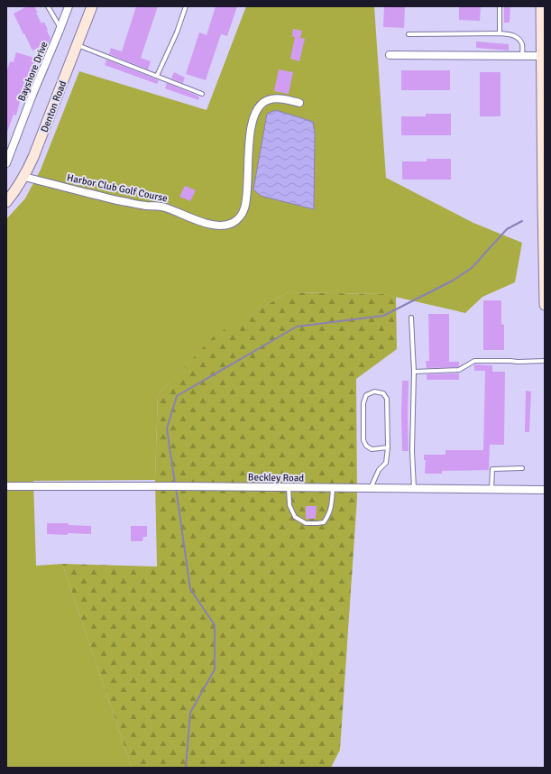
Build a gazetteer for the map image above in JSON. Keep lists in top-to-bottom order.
{
  "streets": {
    "street": [
      "Bayshore Drive",
      "Denton Road",
      "Harbor Club Golf Course",
      "Beckley Road"
    ]
  },
  "crossings": [
    ["Denton Road", "Harbor Club Golf Course"]
  ]
}
